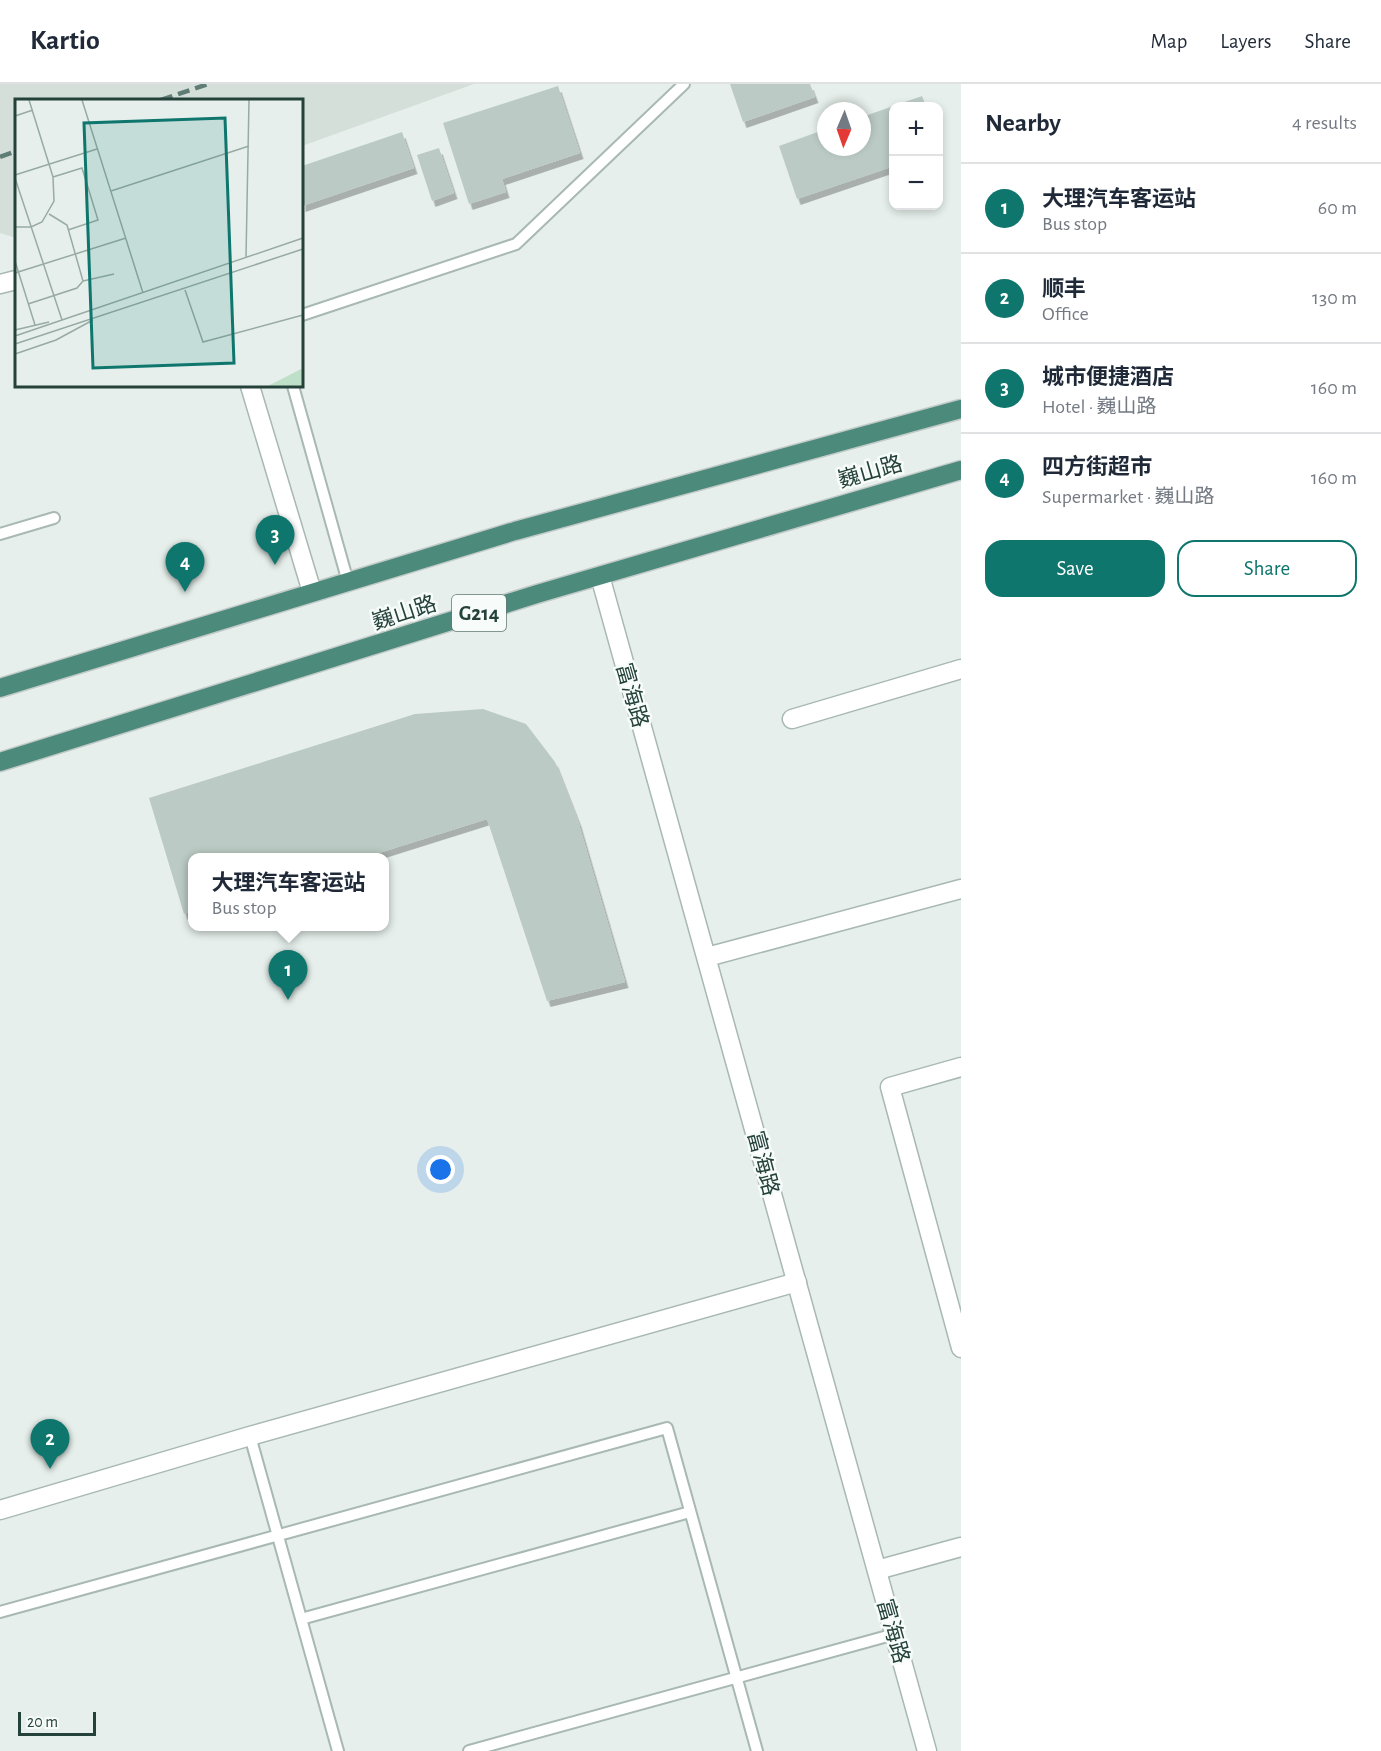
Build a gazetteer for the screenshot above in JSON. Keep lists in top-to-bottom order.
{
  "streets": {
    "highway": ["巍山路", "G214"],
    "street": ["富海路"]
  },
  "crossings": [
    ["巍山路", "富海路"]
  ],
  "scale_bar": "20 m",
  "north": "bottom",
  "page": {
    "header": "Kartio",
    "nav": ["Map", "Layers", "Share"],
    "heading": ["Nearby", "4 results"],
    "map_buttons": ["+", "−"],
    "list": [
      {
        "mark": "1",
        "name": "大理汽车客运站",
        "note": "Bus stop",
        "value": "60 m"
      },
      {
        "mark": "2",
        "name": "顺丰",
        "note": "Office",
        "value": "130 m"
      },
      {
        "mark": "3",
        "name": "城市便捷酒店",
        "note": "Hotel · 巍山路",
        "value": "160 m"
      },
      {
        "mark": "4",
        "name": "四方街超市",
        "note": "Supermarket · 巍山路",
        "value": "160 m"
      }
    ],
    "pins": [
      "3",
      "4",
      "1",
      "2"
    ],
    "buttons": ["Save", "Share"],
    "popup": ["大理汽车客运站", "Bus stop"],
    "scale": "20 m"
  }
}
